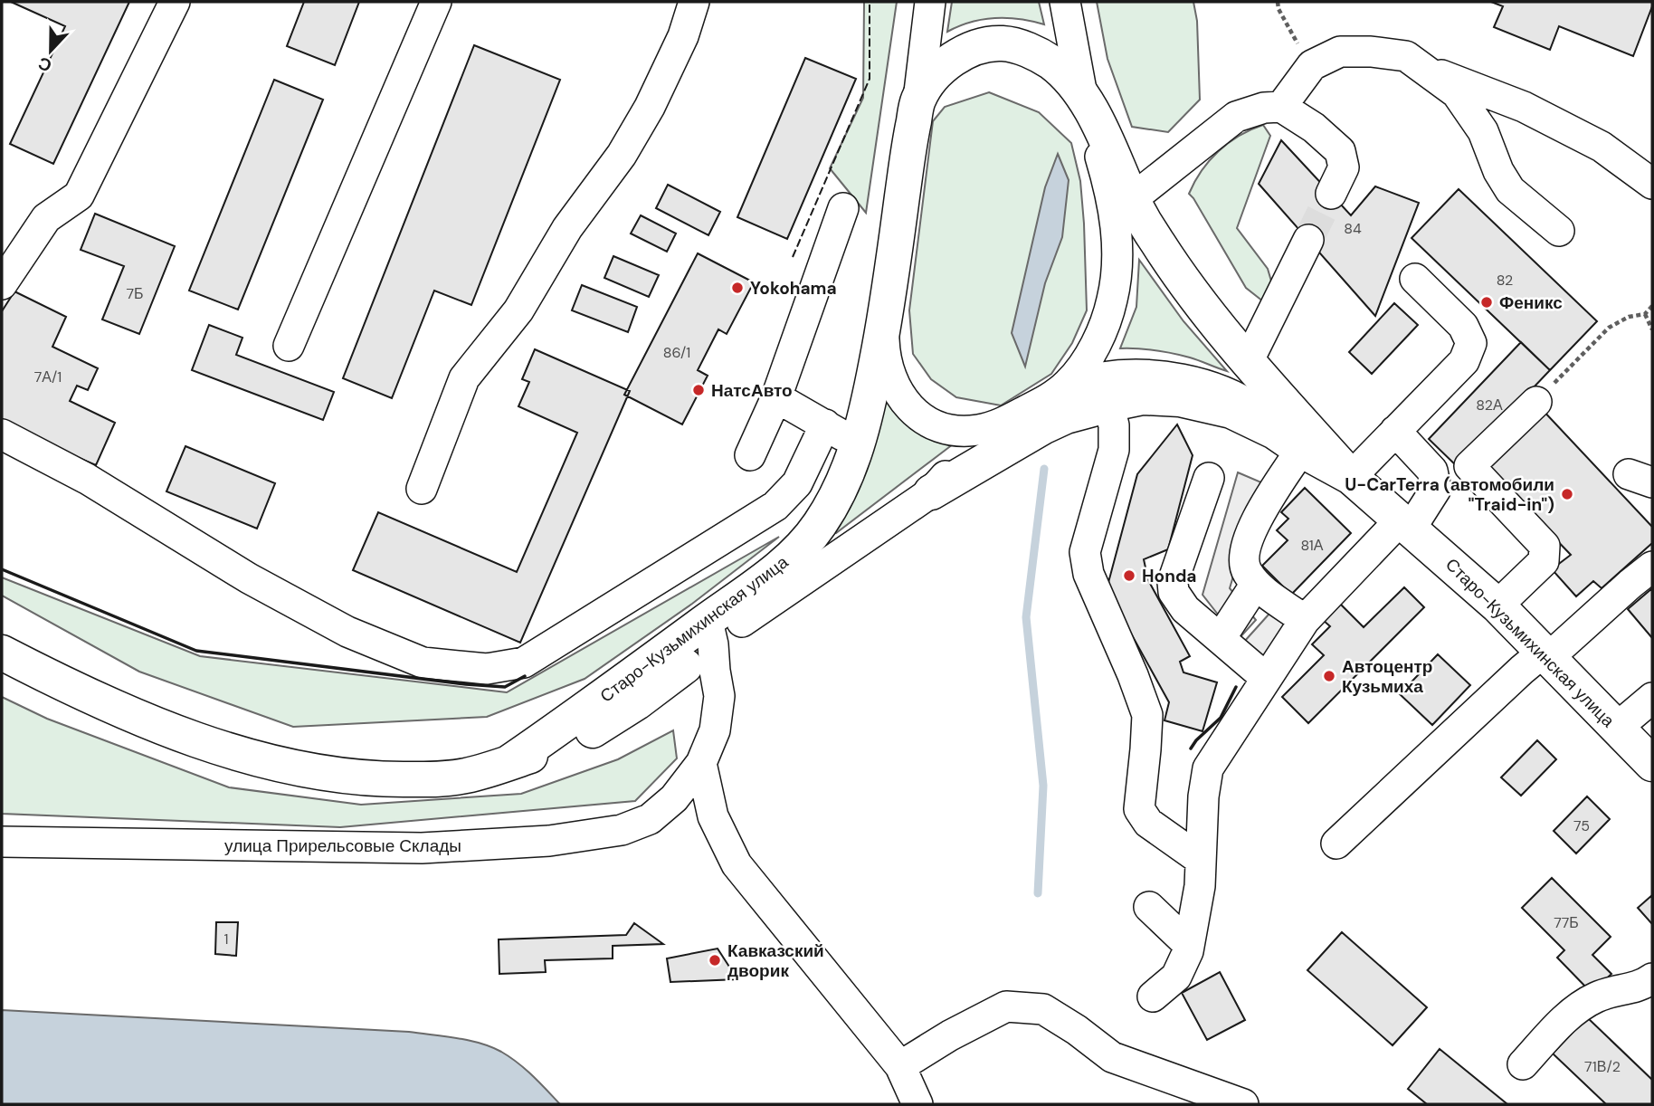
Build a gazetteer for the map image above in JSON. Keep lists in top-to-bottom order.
{
  "streets": {
    "main road": ["Старо-Кузьмихинская улица"],
    "street": ["улица Прирельсовые Склады"]
  },
  "crossings": [
    ["Старо-Кузьмихинская улица", "улица Прирельсовые Склады"]
  ],
  "places": [
    "Yokohama",
    "Феникс",
    "НатсАвто",
    "U-CarTerra (автомобили \"Traid-in\")",
    "Honda",
    "Автоцентр Кузьмиха",
    "Кавказский дворик"
  ],
  "house_numbers": [
    "84",
    "82",
    "7Б",
    "86/1",
    "7А/1",
    "82А",
    "81А",
    "75",
    "77Б",
    "1",
    "71В/2"
  ],
  "north": "bottom"
}
